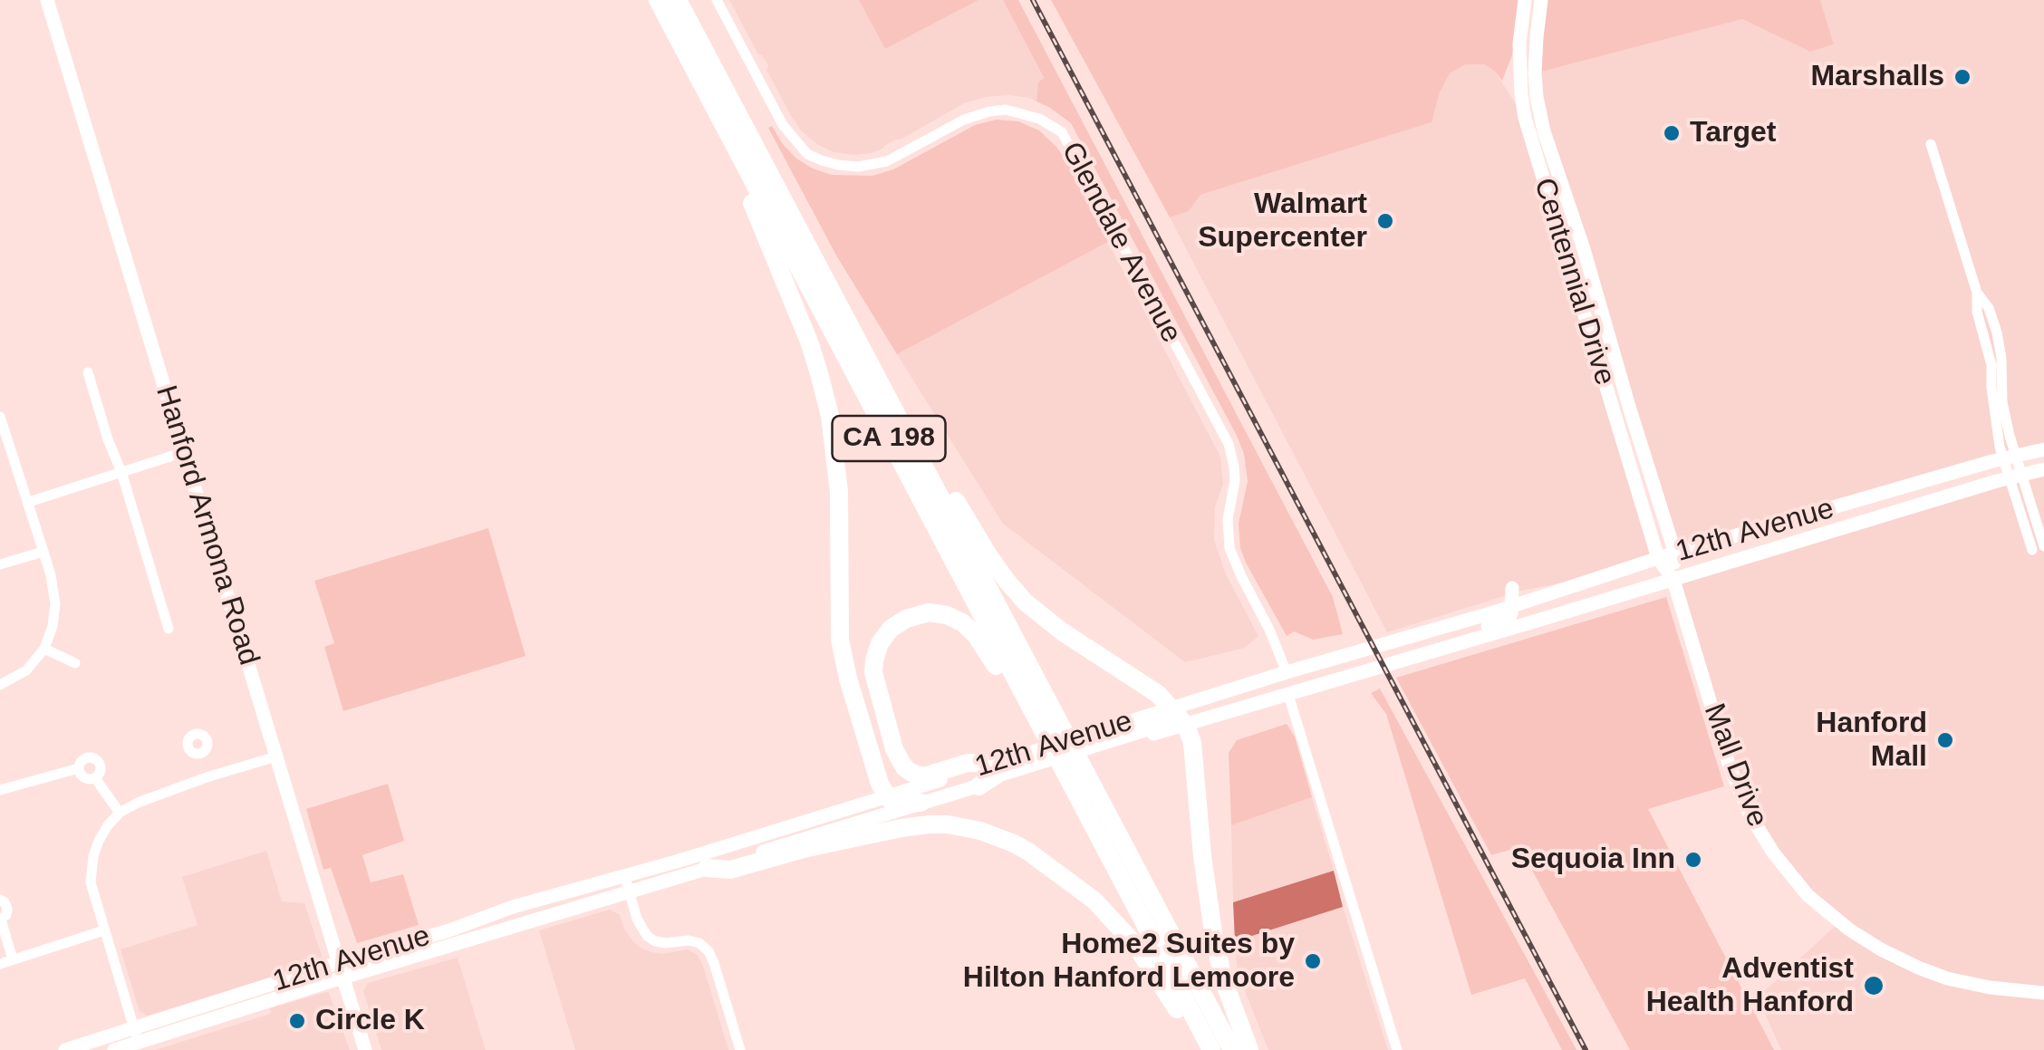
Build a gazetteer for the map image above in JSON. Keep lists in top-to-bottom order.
{
  "streets": {
    "highway": ["CA 198"],
    "main road": [
      "Centennial Drive",
      "Hanford Armona Road",
      "12th Avenue",
      "Mall Drive"
    ],
    "street": ["Glendale Avenue"]
  },
  "crossings": [
    ["Glendale Avenue", "12th Avenue"],
    ["Centennial Drive", "12th Avenue"],
    ["Centennial Drive", "Mall Drive"],
    ["Hanford Armona Road", "12th Avenue"],
    ["12th Avenue", "Mall Drive"]
  ],
  "places": [
    "Marshalls",
    "Target",
    "Walmart Supercenter",
    "Hanford Mall",
    "Sequoia Inn",
    "Home2 Suites by Hilton Hanford Lemoore",
    "Adventist Health Hanford",
    "Circle K"
  ]
}
